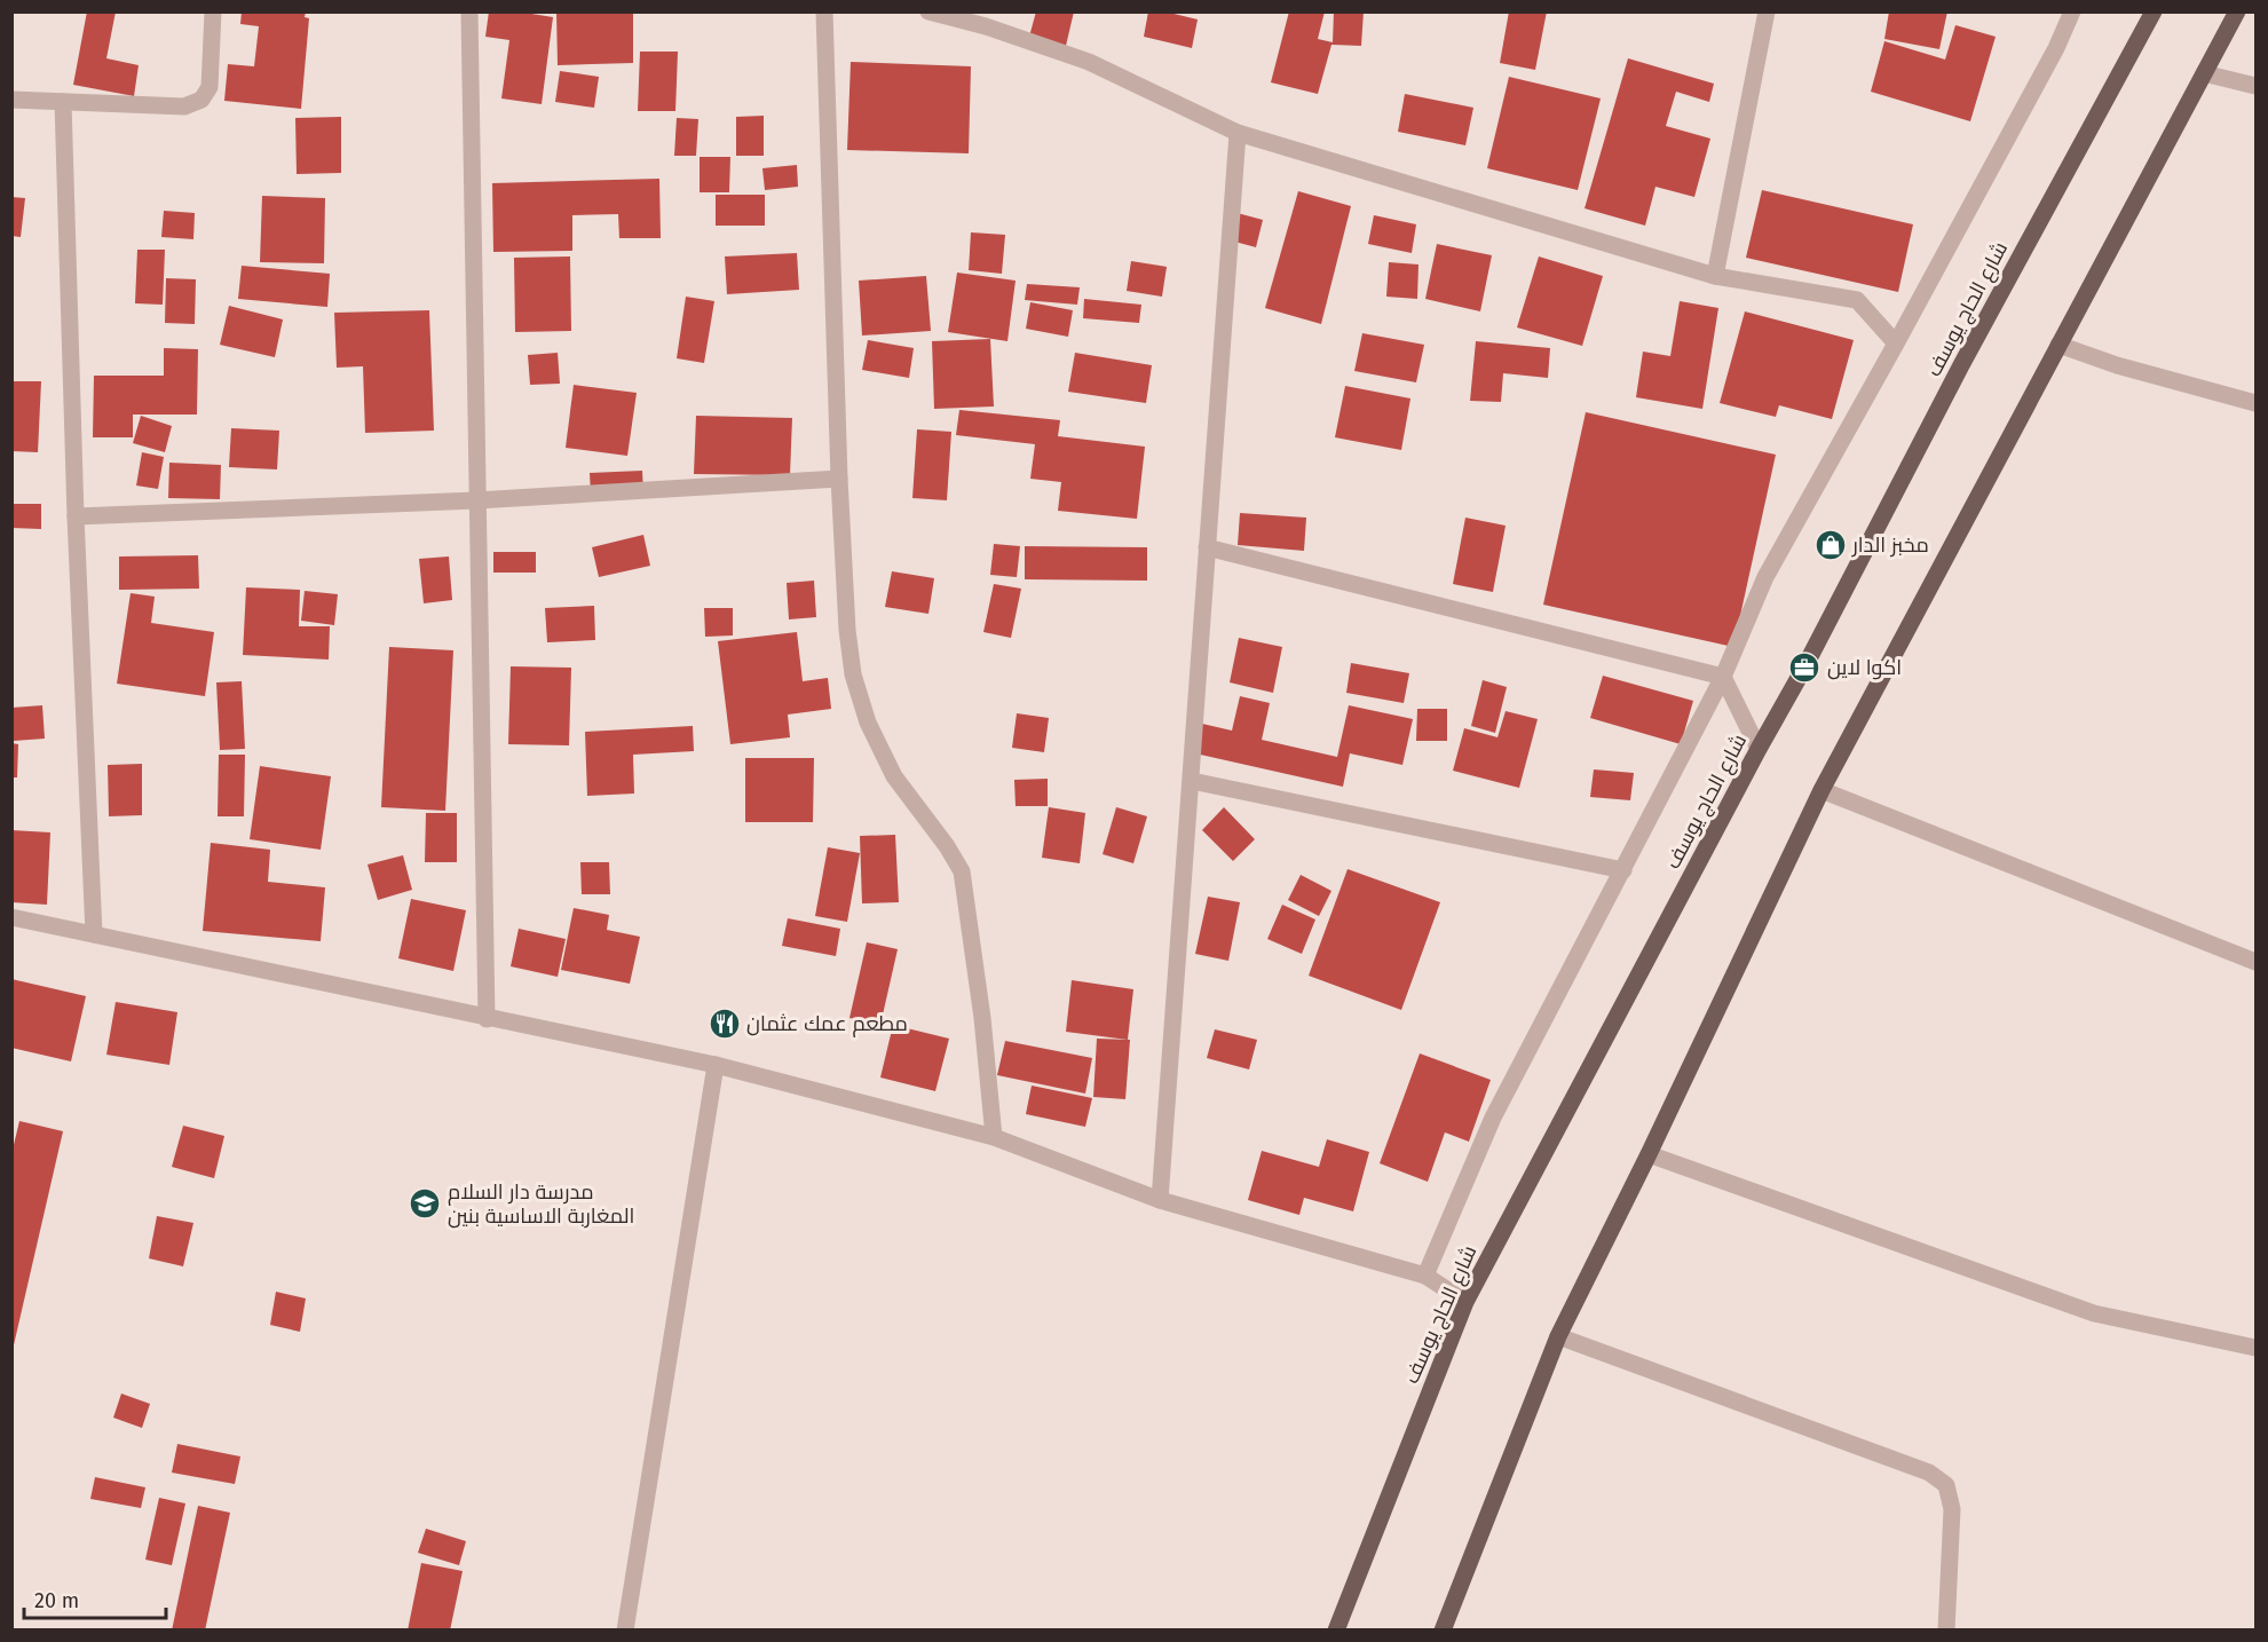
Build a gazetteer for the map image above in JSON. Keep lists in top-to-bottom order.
{
  "streets": {
    "main road": ["شارع الحاج يوسف"]
  },
  "places": {
    "shop": ["مخبز الدار"],
    "office": ["اكوا لاين"],
    "restaurant": ["مطعم عمك عثمان"],
    "school or university": ["مدرسة دار السلام المغاربة الاساسية بنين"]
  },
  "scale_bar": "20 m"
}
